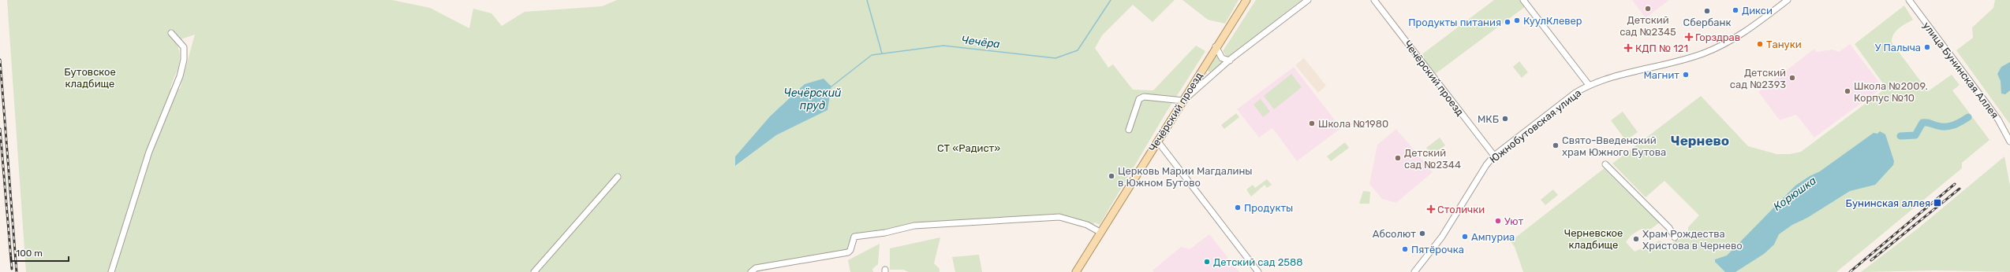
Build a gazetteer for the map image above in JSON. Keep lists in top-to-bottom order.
{
  "streets": {
    "main road": ["Чечёрский проезд"],
    "street": ["улица Бунинская Аллея", "Южнобутовская улица"]
  },
  "crossings": [
    ["Чечёрский проезд", "Южнобутовская улица"]
  ],
  "districts": ["Чернево"],
  "water": ["Чечёра", "Чечёрский пруд", "Корюшка"],
  "parks": ["Бутовское кладбище", "СТ «Радист»", "Черневское кладбище"],
  "places": {
    "other": [
      "Детский сад №2345",
      "Дикси",
      "Сбербанк",
      "КуулКлевер",
      "Продукты питания",
      "Тануки",
      "У Палыча",
      "Магнит",
      "Детский сад №2393",
      "Школа №2009. Корпус №10",
      "МКБ",
      "Школа №1980",
      "Свято-Введенский храм Южного Бутова",
      "Детский сад №2344",
      "Церковь Марии Магдалины в Южном Бутово",
      "Продукты",
      "Уют",
      "Абсолют",
      "Ампуриа",
      "Храм Рождества Христова в Чернево",
      "Пятёрочка",
      "Детский сад 2588"
    ],
    "health": ["Горздрав", "КДП № 121", "Столички"],
    "transit": ["Бунинская аллея"]
  },
  "scale_bar": "100 m"
}
